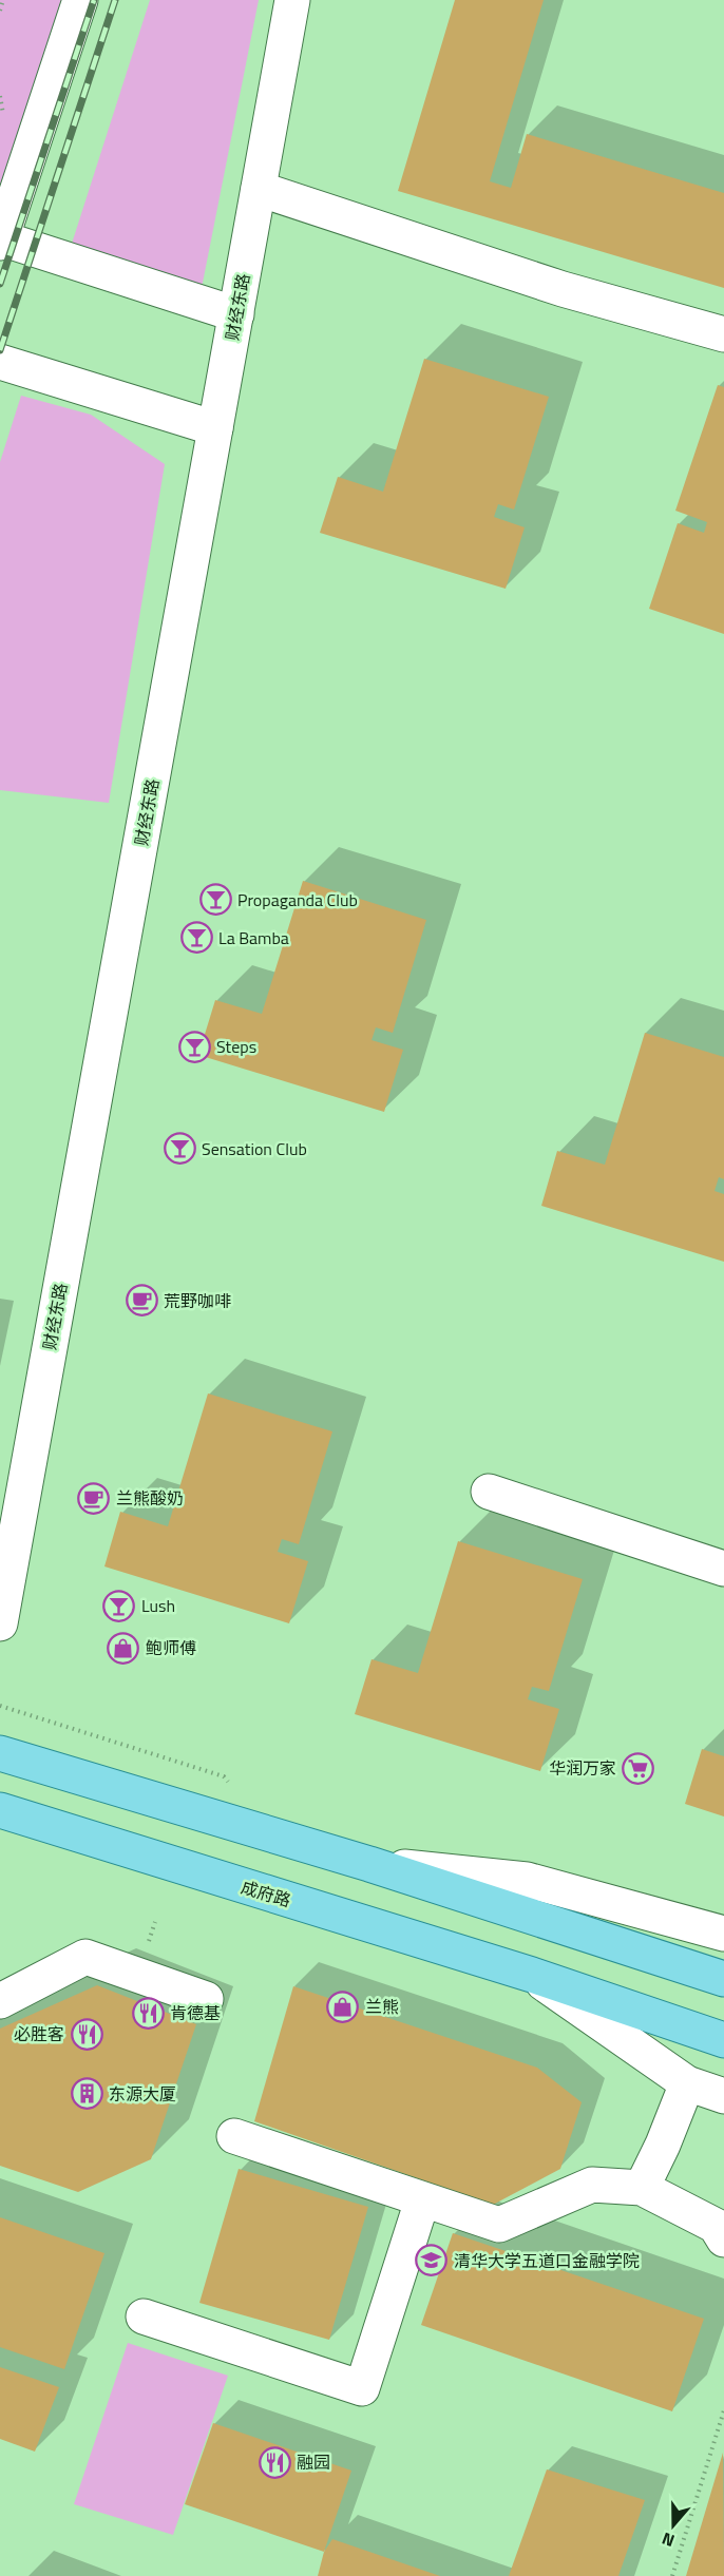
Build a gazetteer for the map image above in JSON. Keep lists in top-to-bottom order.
{
  "streets": {
    "main road": ["成府路"],
    "street": ["财经东路"]
  },
  "places": {
    "bar": [
      "Propaganda Club",
      "La Bamba",
      "Steps",
      "Sensation Club",
      "Lush"
    ],
    "cafe": ["荒野咖啡", "兰熊酸奶"],
    "shop": ["鲍师傅", "兰熊"],
    "supermarket": ["华润万家"],
    "restaurant": ["肯德基", "必胜客", "融园"],
    "building": ["东源大厦"],
    "school or university": ["清华大学五道口金融学院"]
  },
  "north": "bottom"
}
